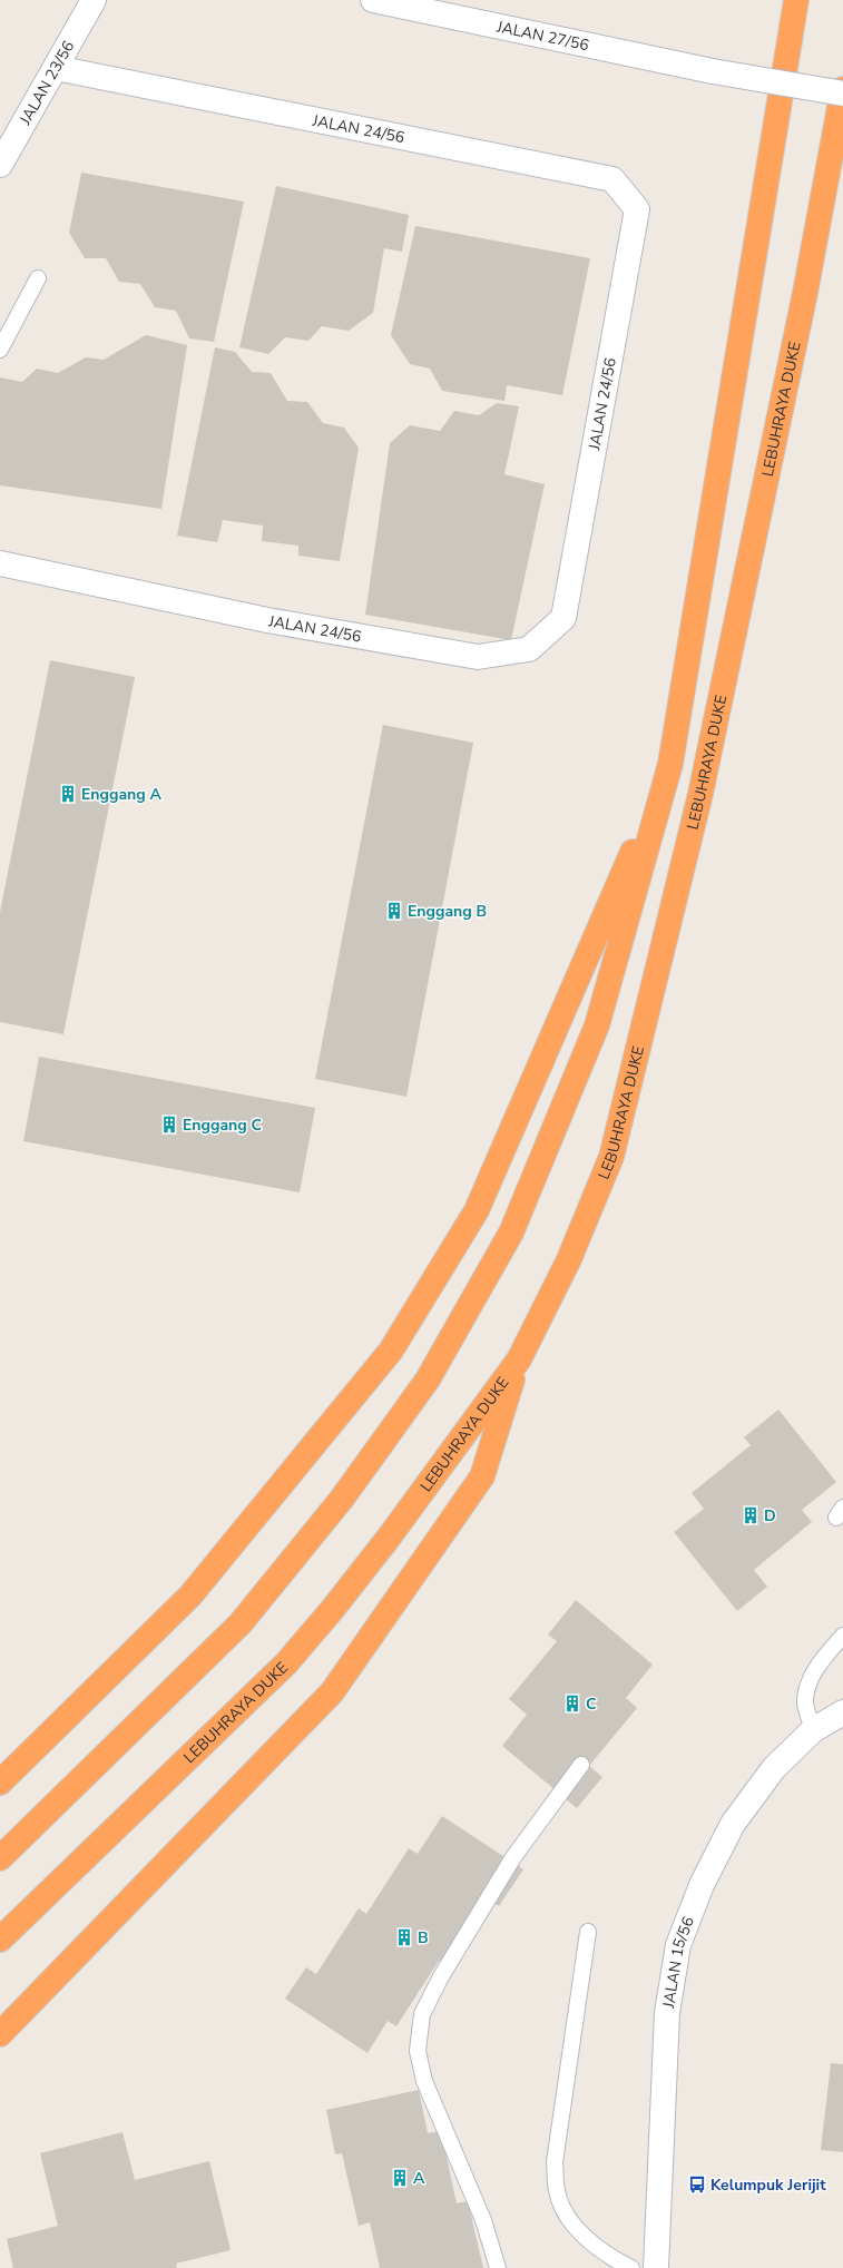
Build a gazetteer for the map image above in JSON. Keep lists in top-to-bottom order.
{
  "streets": {
    "highway": ["LEBUHRAYA DUKE"],
    "street": [
      "JALAN 27/56",
      "JALAN 23/56",
      "JALAN 24/56",
      "JALAN 15/56"
    ]
  },
  "crossings": [
    ["JALAN 23/56", "JALAN 24/56"]
  ],
  "places": {
    "building": [
      "Enggang A",
      "Enggang B",
      "Enggang C",
      "D",
      "C",
      "B",
      "A"
    ],
    "bus stop": ["Kelumpuk Jerijit"]
  }
}
